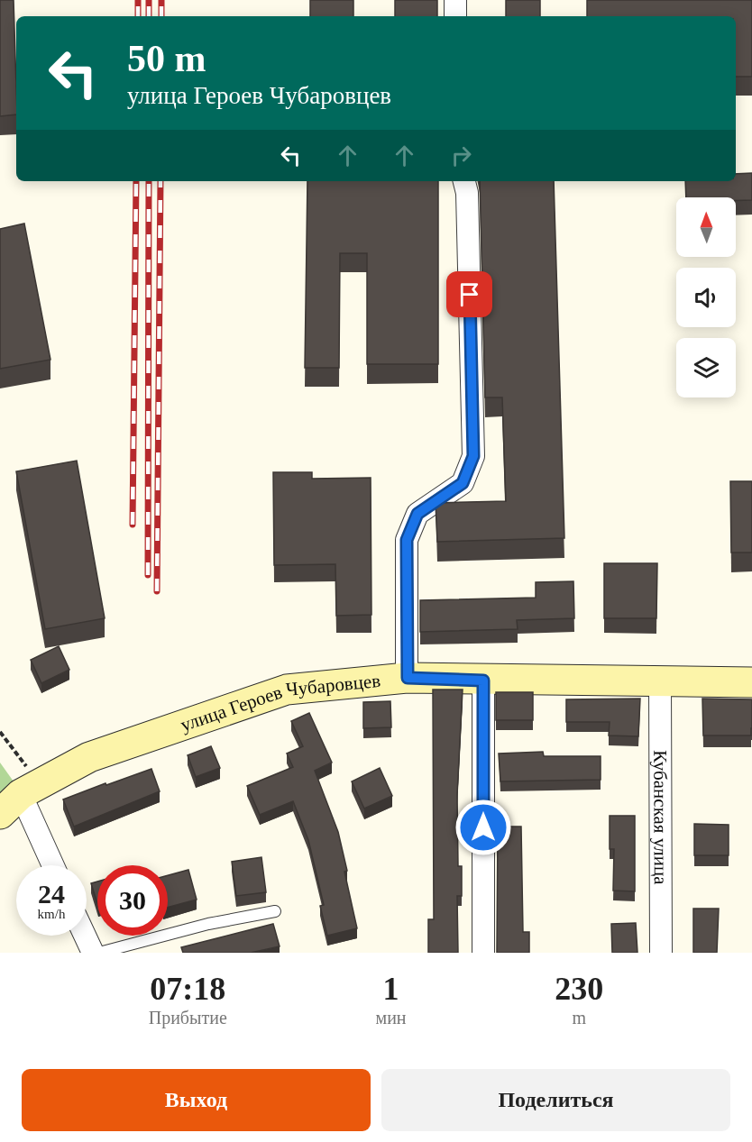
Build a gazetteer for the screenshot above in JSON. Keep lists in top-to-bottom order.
{
  "streets": {
    "street": ["улица Героев Чубаровцев", "Кубанская улица"]
  },
  "crossings": [
    ["улица Героев Чубаровцев", "Кубанская улица"]
  ],
  "north": "top",
  "page": {
    "turn": ["50 m", "улица Героев Чубаровцев"],
    "speed": "24 km/h",
    "limit": "30",
    "eta": [
      "07:18",
      "Прибытие",
      "1",
      "мин",
      "230",
      "m"
    ],
    "buttons": ["Выход", "Поделиться"]
  }
}
